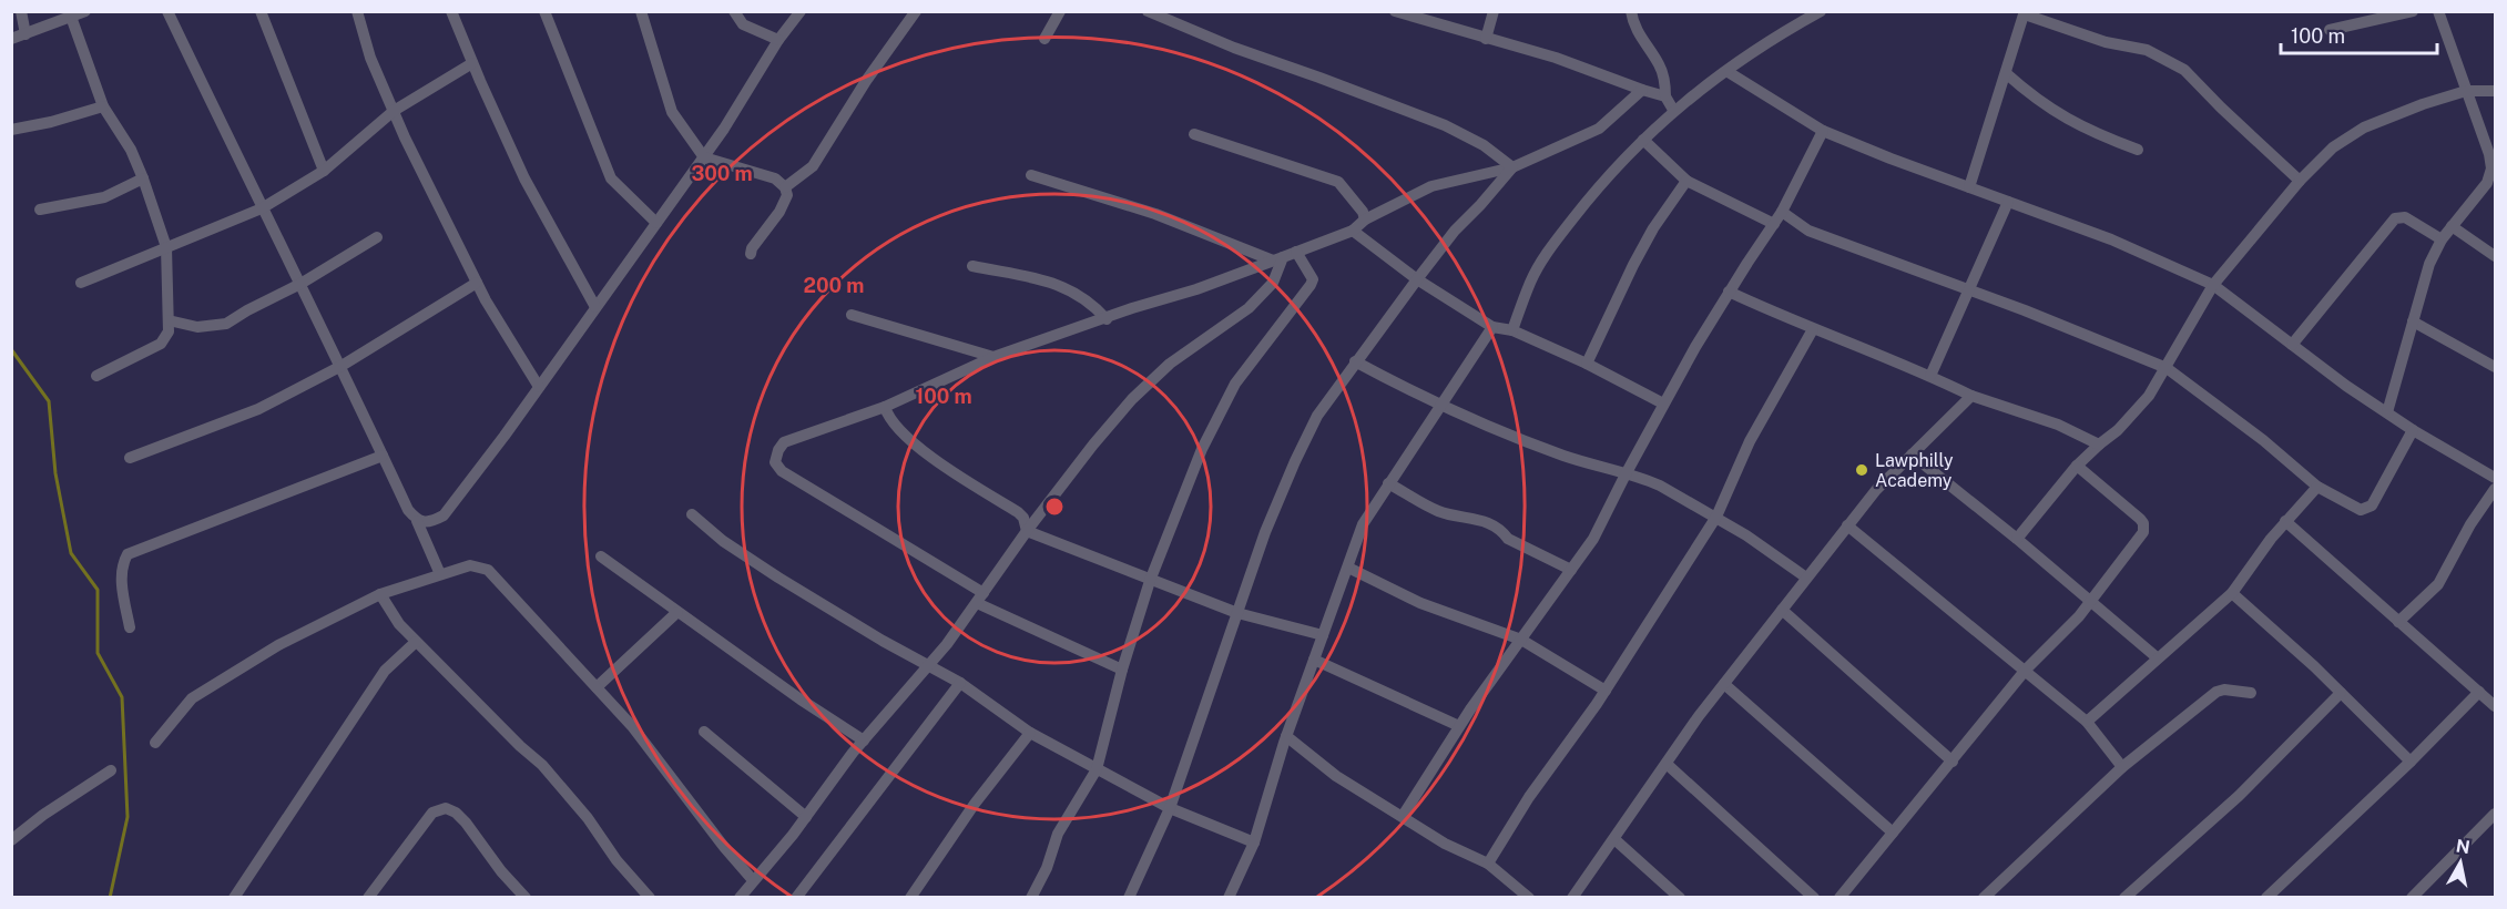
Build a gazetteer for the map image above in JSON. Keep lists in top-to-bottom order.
{
  "places": ["Lawphilly Academy"],
  "scale_bar": "100 m",
  "north": "top",
  "rings": ["300 m", "200 m", "100 m"]
}
